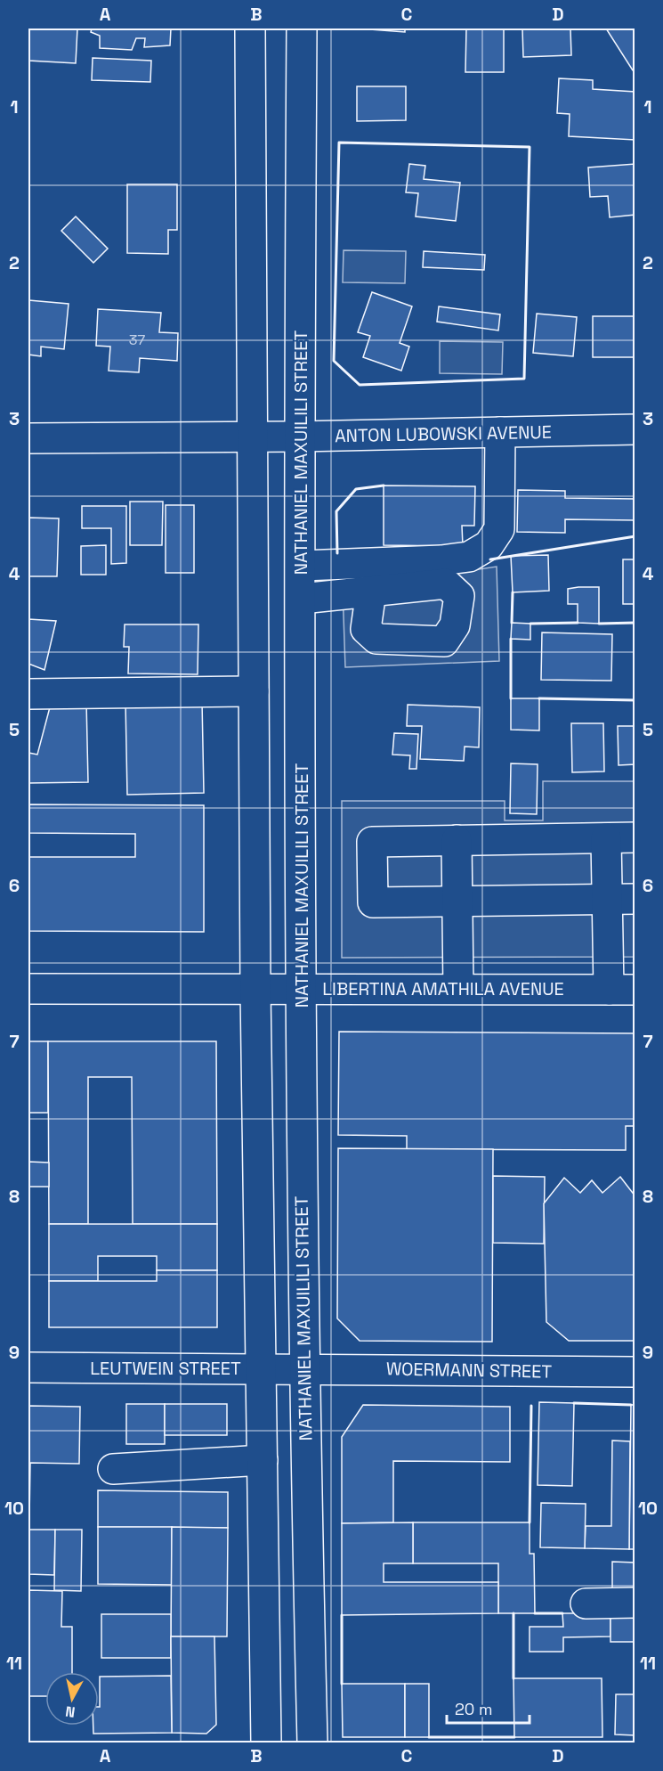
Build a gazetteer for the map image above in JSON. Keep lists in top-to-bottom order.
{
  "streets": {
    "main road": [
      "ANTON LUBOWSKI AVENUE",
      "NATHANIEL MAXUILILI STREET",
      "LIBERTINA AMATHILA AVENUE",
      "LEUTWEIN STREET",
      "WOERMANN STREET"
    ]
  },
  "crossings": [
    ["ANTON LUBOWSKI AVENUE", "NATHANIEL MAXUILILI STREET"],
    ["NATHANIEL MAXUILILI STREET", "LIBERTINA AMATHILA AVENUE"],
    ["NATHANIEL MAXUILILI STREET", "LEUTWEIN STREET"],
    ["NATHANIEL MAXUILILI STREET", "WOERMANN STREET"],
    ["LEUTWEIN STREET", "WOERMANN STREET"]
  ],
  "house_numbers": ["37"],
  "scale_bar": "20 m",
  "north": "bottom",
  "grid": {
    "columns": [
      "A",
      "B",
      "C",
      "D"
    ],
    "rows": [
      "1",
      "2",
      "3",
      "4",
      "5",
      "6",
      "7",
      "8",
      "9",
      "10",
      "11"
    ]
  }
}
